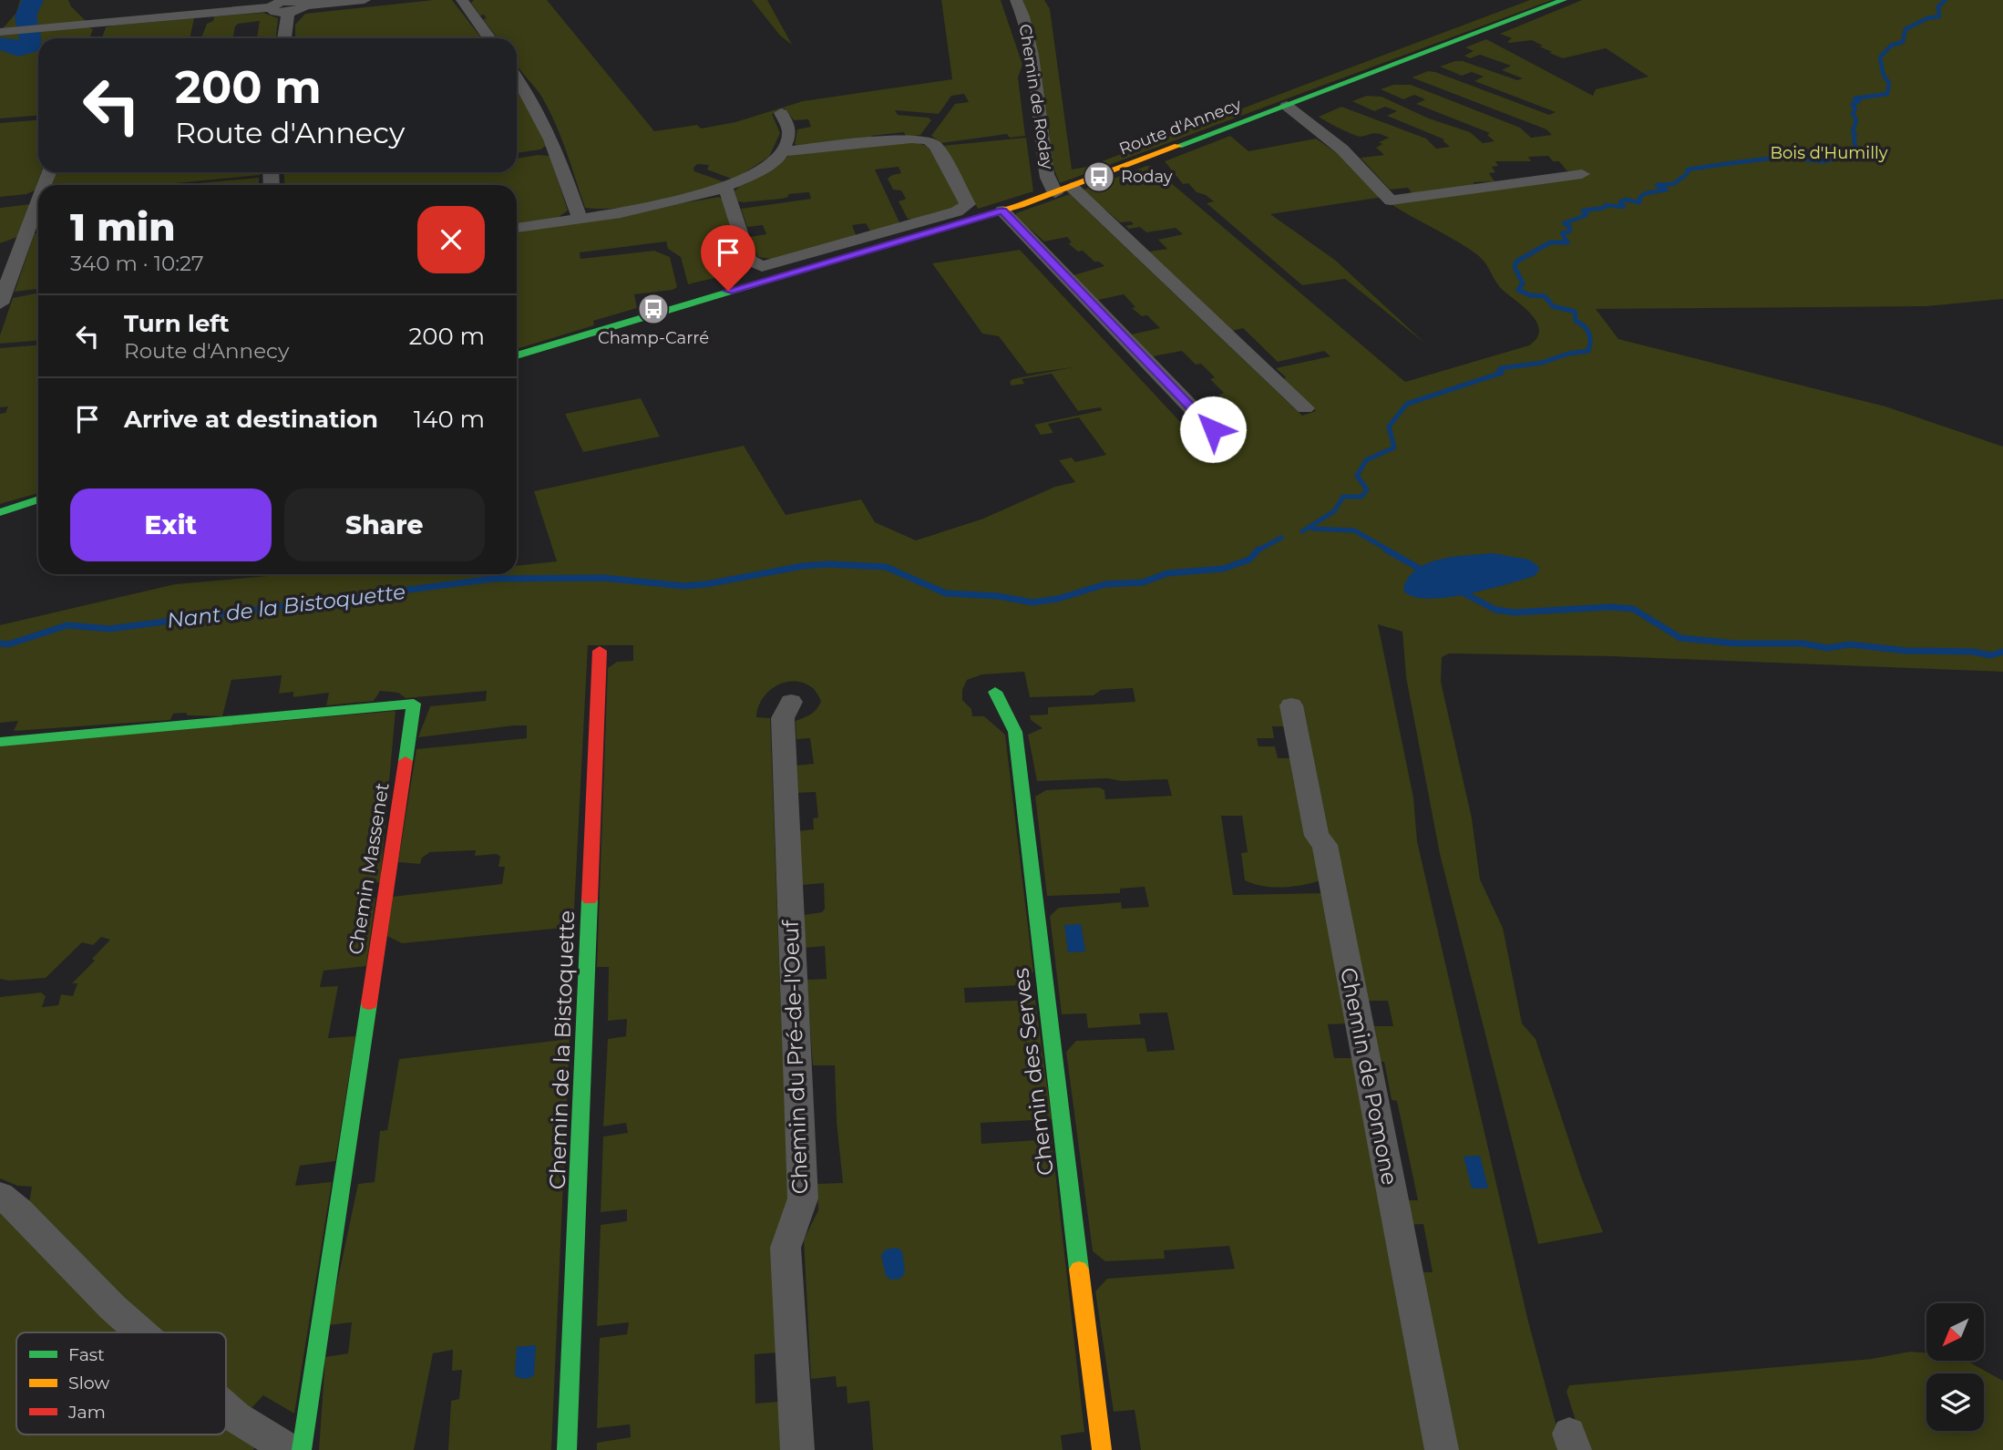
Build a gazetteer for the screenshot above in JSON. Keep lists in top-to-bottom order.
{
  "streets": {
    "street": [
      "Chemin de Roday",
      "Route d'Annecy",
      "Chemin Massenet",
      "Chemin de la Bistoquette",
      "Chemin du Pré-de-l'Oeuf",
      "Chemin des Serves",
      "Chemin de Pomone"
    ]
  },
  "crossings": [
    ["Chemin de Roday", "Route d'Annecy"]
  ],
  "water": ["Nant de la Bistoquette"],
  "parks": ["Bois d'Humilly"],
  "places": {
    "bus stop": ["Roday", "Champ-Carré"]
  },
  "legend": ["Fast", "Slow", "Jam"],
  "north": "bottom left",
  "page": {
    "turn": ["200 m", "Route d'Annecy"],
    "heading": ["1 min", "340 m · 10:27"],
    "list": [
      {
        "name": "Turn left",
        "note": "Route d'Annecy",
        "value": "200 m"
      },
      {
        "name": "Arrive at destination",
        "value": "140 m"
      }
    ],
    "buttons": ["Exit", "Share"]
  }
}
